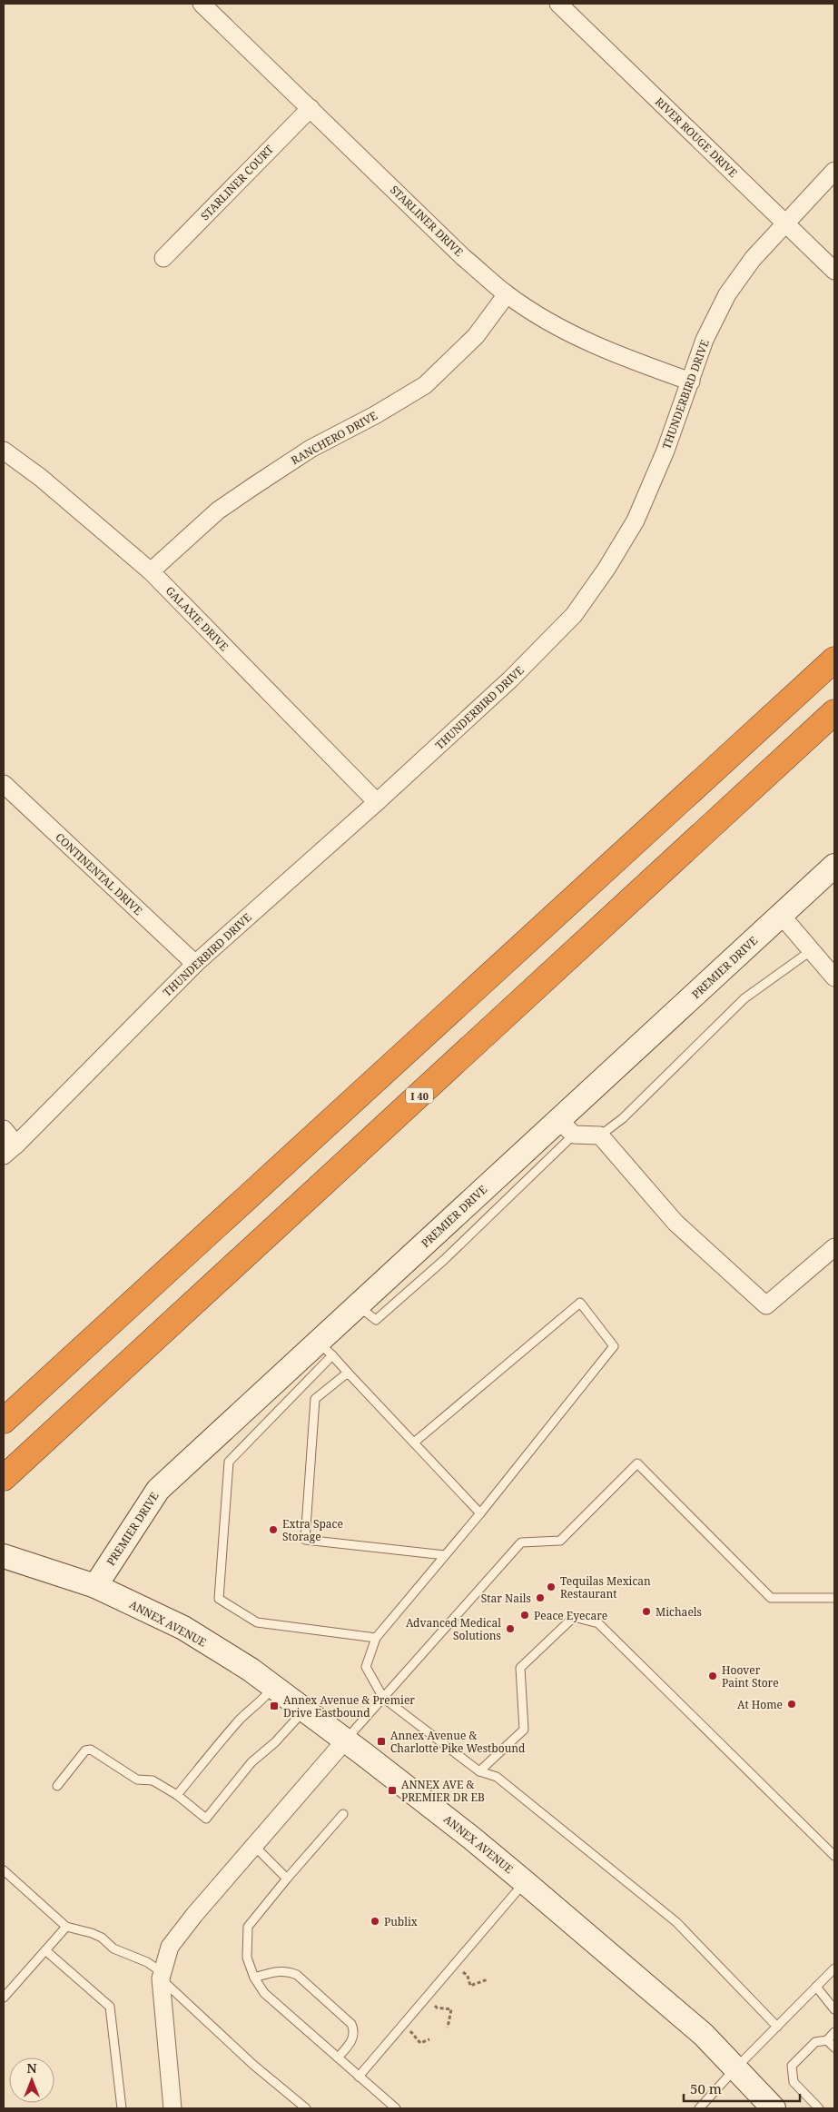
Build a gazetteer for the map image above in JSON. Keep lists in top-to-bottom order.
{
  "streets": {
    "highway": ["I 40"],
    "street": [
      "RIVER ROUGE DRIVE",
      "STARLINER COURT",
      "STARLINER DRIVE",
      "THUNDERBIRD DRIVE",
      "RANCHERO DRIVE",
      "GALAXIE DRIVE",
      "CONTINENTAL DRIVE",
      "PREMIER DRIVE",
      "ANNEX AVENUE"
    ]
  },
  "crossings": [
    ["RIVER ROUGE DRIVE", "THUNDERBIRD DRIVE"],
    ["STARLINER COURT", "STARLINER DRIVE"],
    ["STARLINER DRIVE", "THUNDERBIRD DRIVE"],
    ["STARLINER DRIVE", "RANCHERO DRIVE"],
    ["THUNDERBIRD DRIVE", "GALAXIE DRIVE"],
    ["THUNDERBIRD DRIVE", "CONTINENTAL DRIVE"],
    ["RANCHERO DRIVE", "GALAXIE DRIVE"],
    ["PREMIER DRIVE", "ANNEX AVENUE"]
  ],
  "places": {
    "other": [
      "Extra Space Storage",
      "Tequilas Mexican Restaurant",
      "Star Nails",
      "Michaels",
      "Peace Eyecare",
      "Advanced Medical Solutions",
      "Hoover Paint Store",
      "At Home",
      "Publix"
    ],
    "transit": ["Annex Avenue & Premier Drive Eastbound", "Annex Avenue & Charlotte Pike Westbound", "ANNEX AVE & PREMIER DR EB"]
  },
  "scale_bar": "50 m",
  "north": "top"
}
